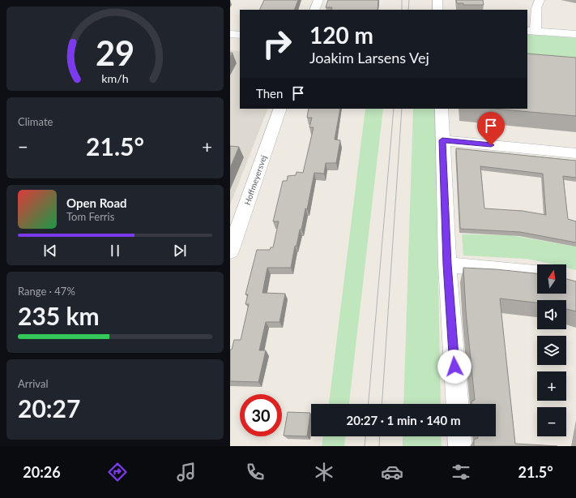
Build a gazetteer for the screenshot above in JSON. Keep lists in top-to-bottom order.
{
  "streets": {
    "street": ["Hoffmeyersvej"]
  },
  "north": "top",
  "page": {
    "turn": ["120 m", "Joakim Larsens Vej"],
    "then": "Then",
    "tile": [
      "Climate",
      ["Range · 47%", "235 km"],
      ["Arrival", "20:27"]
    ],
    "heat": ["−", "21.5°", "+"],
    "song": ["Open Road", "Tom Ferris"],
    "map_buttons": ["+", "−"],
    "limit": "30",
    "trip": "20:27 · 1 min · 140 m",
    "tabs": ["20:26", "21.5°"],
    "gauge": ["29", "km/h"]
  }
}
